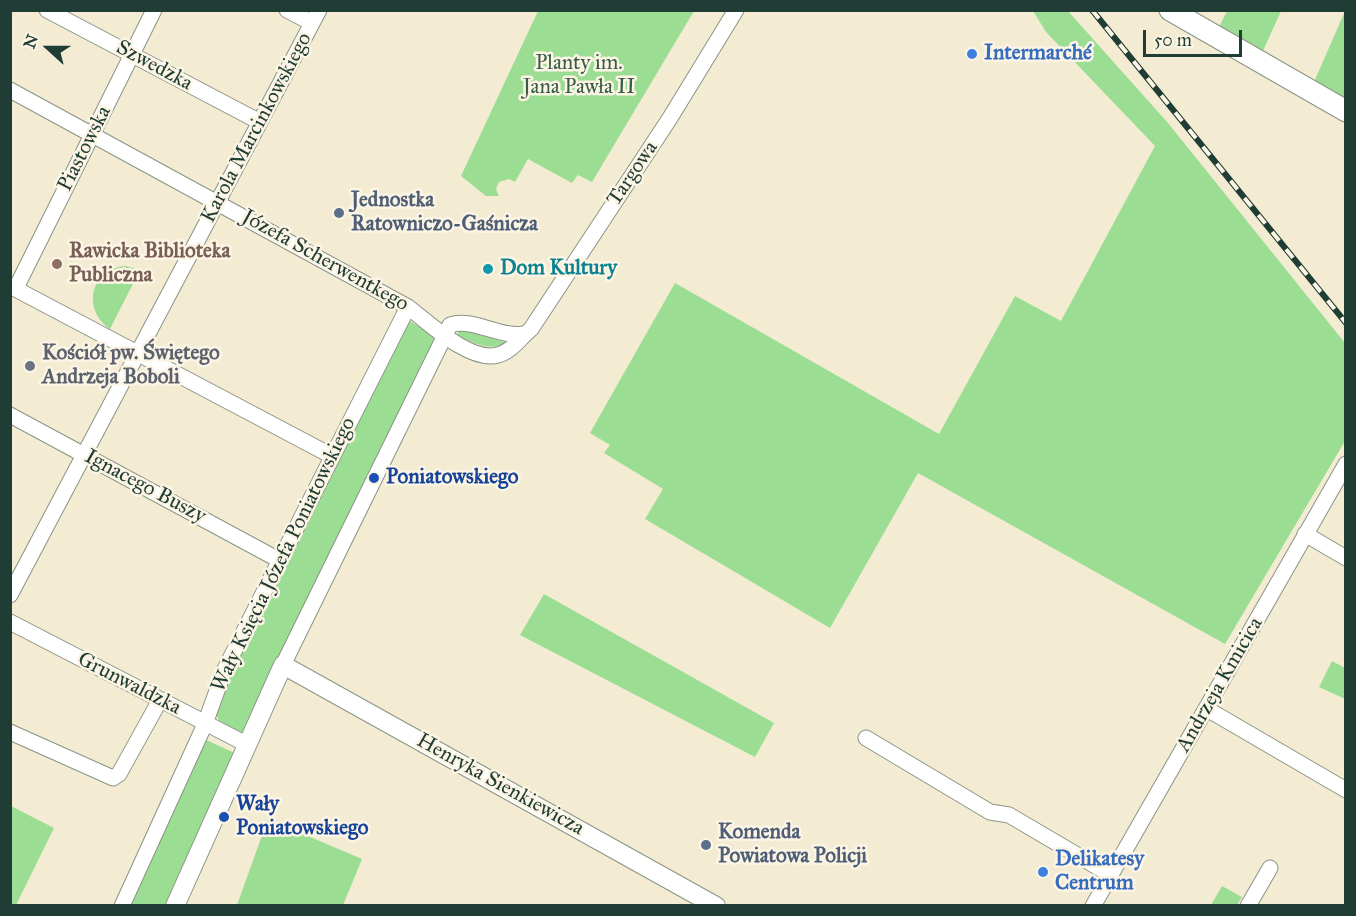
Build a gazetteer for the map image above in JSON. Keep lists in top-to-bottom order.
{
  "streets": {
    "street": [
      "Szwedzka",
      "Karola Marcinkowskiego",
      "Piastowska",
      "Targowa",
      "Józefa Scherwentkego",
      "Ignacego Buszy",
      "Wały Księcia Józefa Poniatowskiego",
      "Grunwaldzka",
      "Andrzeja Kmicica",
      "Henryka Sienkiewicza"
    ]
  },
  "crossings": [
    ["Szwedzka", "Karola Marcinkowskiego"],
    ["Szwedzka", "Piastowska"],
    ["Karola Marcinkowskiego", "Józefa Scherwentkego"],
    ["Karola Marcinkowskiego", "Ignacego Buszy"],
    ["Piastowska", "Józefa Scherwentkego"],
    ["Targowa", "Józefa Scherwentkego"],
    ["Józefa Scherwentkego", "Wały Księcia Józefa Poniatowskiego"],
    ["Ignacego Buszy", "Wały Księcia Józefa Poniatowskiego"],
    ["Wały Księcia Józefa Poniatowskiego", "Grunwaldzka"]
  ],
  "parks": ["Planty im. Jana Pawła II"],
  "places": [
    "Intermarché",
    "Jednostka Ratowniczo-Gaśnicza",
    "Rawicka Biblioteka Publiczna",
    "Dom Kultury",
    "Kościół pw. Świętego Andrzeja Boboli",
    "Poniatowskiego",
    "Wały Poniatowskiego",
    "Komenda Powiatowa Policji",
    "Delikatesy Centrum"
  ],
  "scale_bar": "50 m",
  "north": "left"
}
